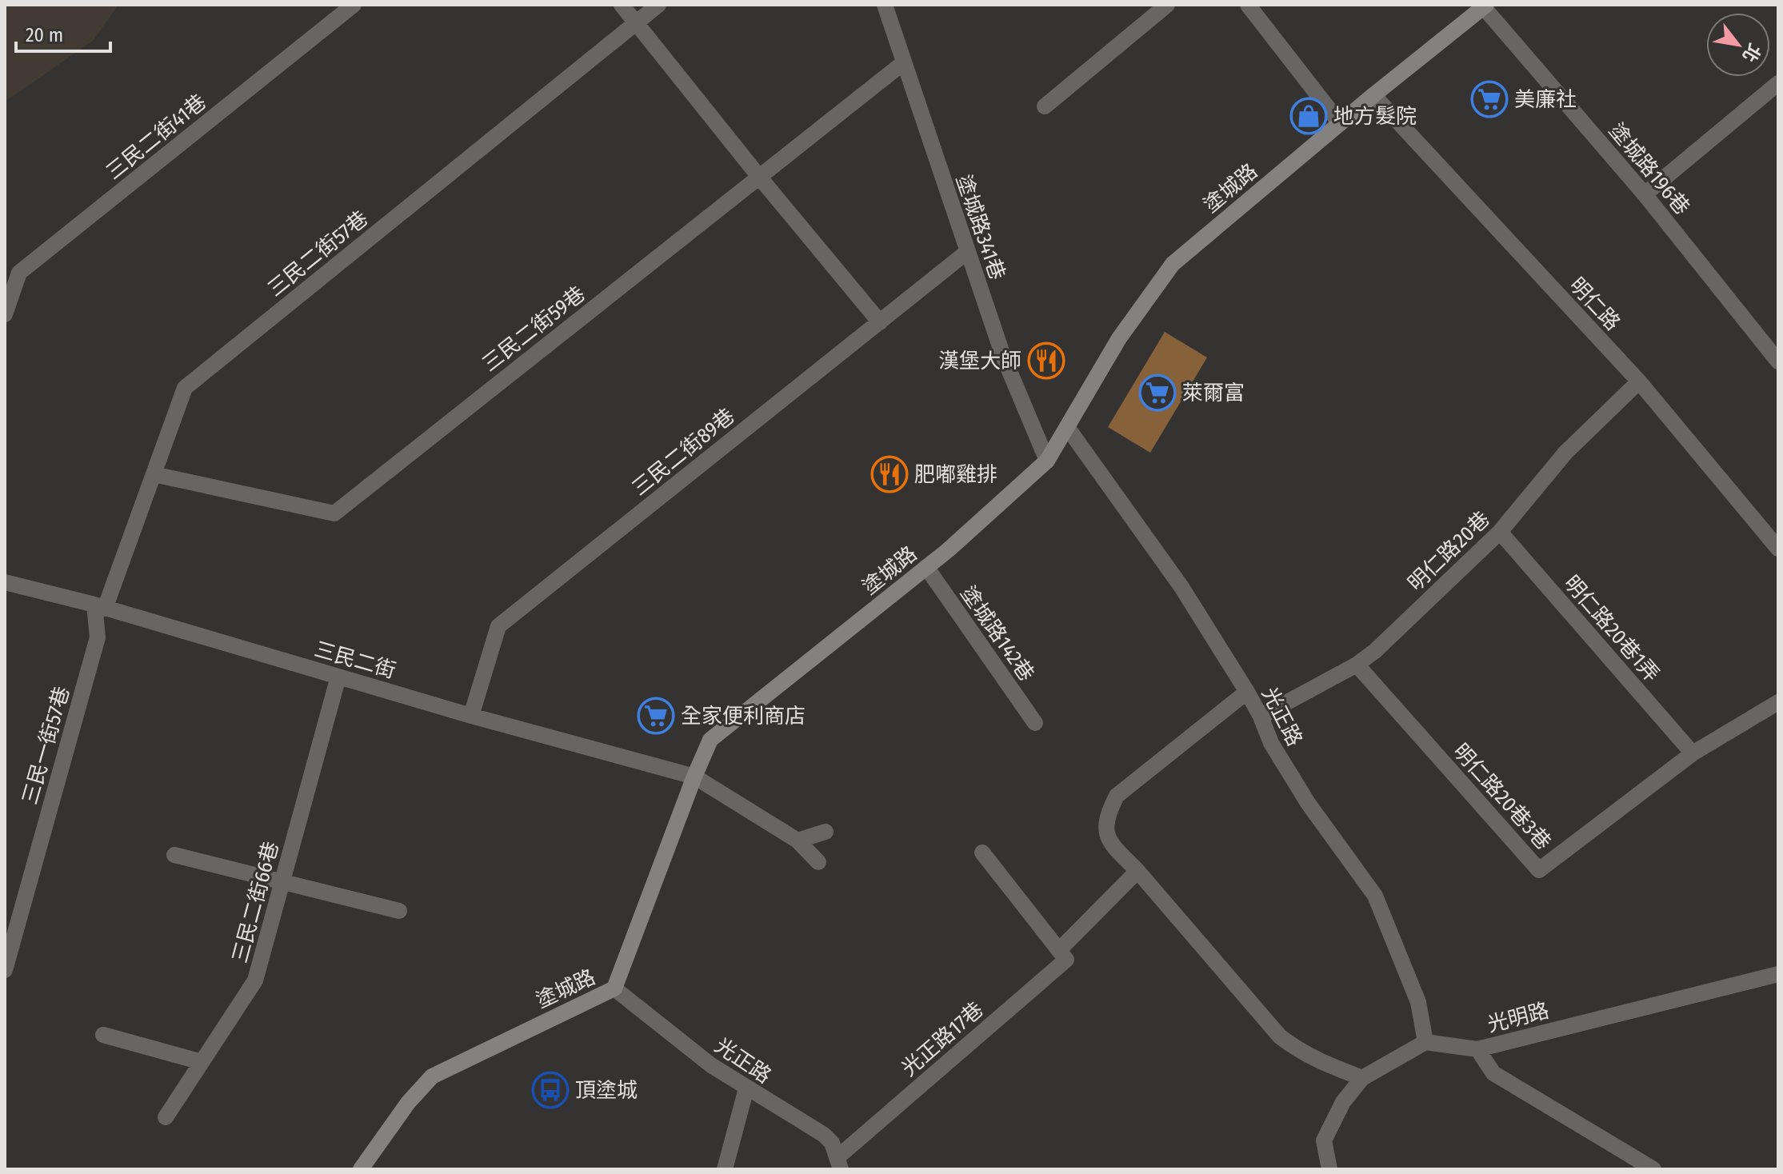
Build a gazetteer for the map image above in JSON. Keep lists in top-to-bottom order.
{
  "streets": {
    "street": [
      "三民二街41巷",
      "塗城路196巷",
      "塗城路",
      "塗城路341巷",
      "三民二街57巷",
      "明仁路",
      "三民二街59巷",
      "三民二街89巷",
      "明仁路20巷",
      "明仁路20巷1弄",
      "塗城路142巷",
      "三民二街",
      "光正路",
      "三民一街57巷",
      "明仁路20巷3巷",
      "三民二街66巷",
      "光明路",
      "光正路17巷"
    ]
  },
  "crossings": [
    ["塗城路196巷", "塗城路"],
    ["塗城路", "塗城路341巷"],
    ["塗城路", "明仁路"],
    ["塗城路", "塗城路142巷"],
    ["塗城路", "三民二街"],
    ["塗城路", "光正路"],
    ["塗城路341巷", "三民二街59巷"],
    ["塗城路341巷", "三民二街89巷"],
    ["三民二街57巷", "三民二街59巷"],
    ["三民二街57巷", "三民二街"],
    ["三民二街57巷", "三民一街57巷"],
    ["明仁路", "明仁路20巷"],
    ["三民二街89巷", "三民二街"],
    ["明仁路20巷", "明仁路20巷1弄"],
    ["明仁路20巷", "光正路"],
    ["明仁路20巷", "明仁路20巷3巷"],
    ["明仁路20巷1弄", "明仁路20巷3巷"],
    ["三民二街", "三民一街57巷"],
    ["三民二街", "三民二街66巷"],
    ["光正路", "光正路17巷"]
  ],
  "places": {
    "supermarket": ["美廉社", "萊爾富", "全家便利商店"],
    "shop": ["地方髮院"],
    "restaurant": ["漢堡大師", "肥嘟雞排"],
    "bus stop": ["頂塗城"]
  },
  "scale_bar": "20 m",
  "north": "bottom right"
}
